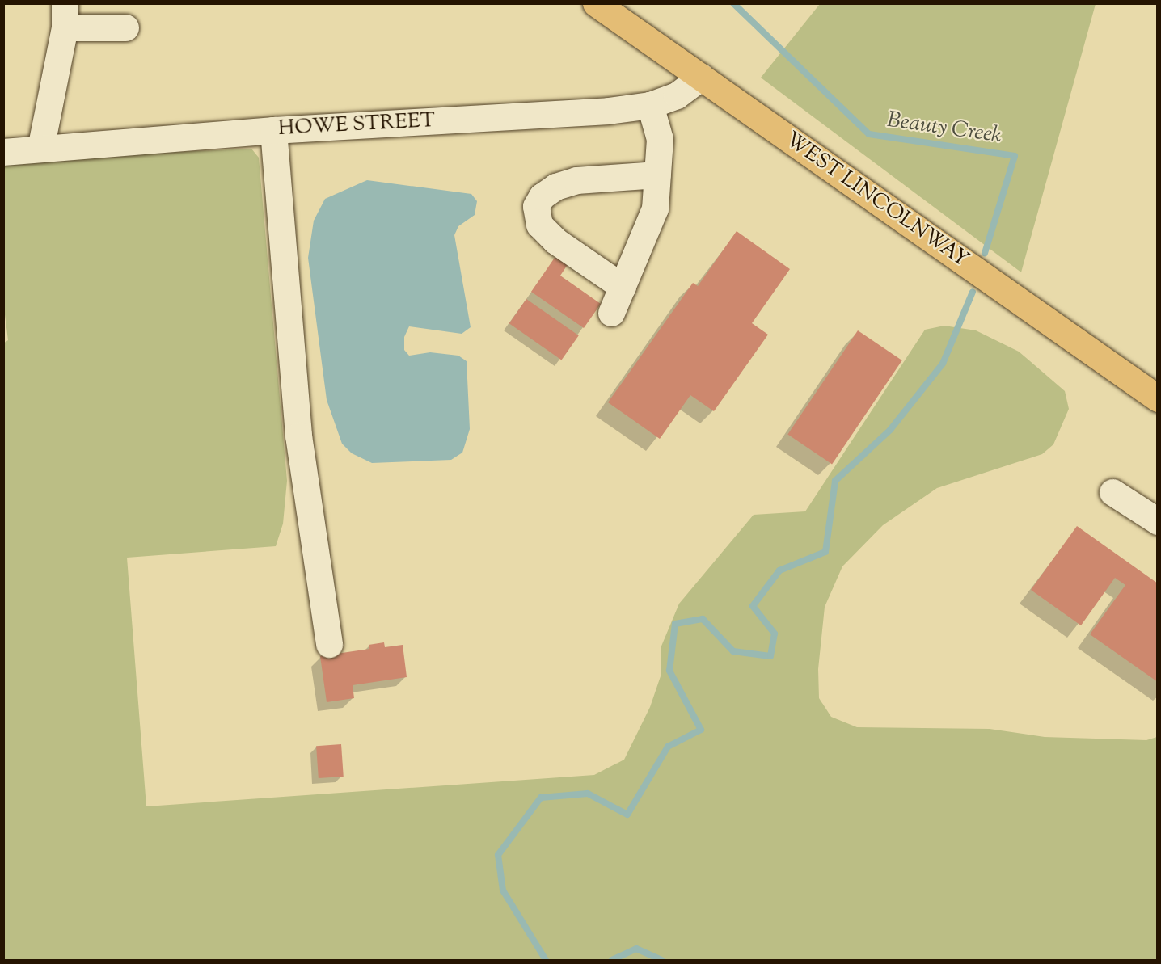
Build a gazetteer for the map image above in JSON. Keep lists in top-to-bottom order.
{
  "streets": {
    "main road": ["WEST LINCOLNWAY"],
    "street": ["HOWE STREET"]
  },
  "crossings": [
    ["HOWE STREET", "WEST LINCOLNWAY"]
  ],
  "water": ["Beauty Creek"]
}
